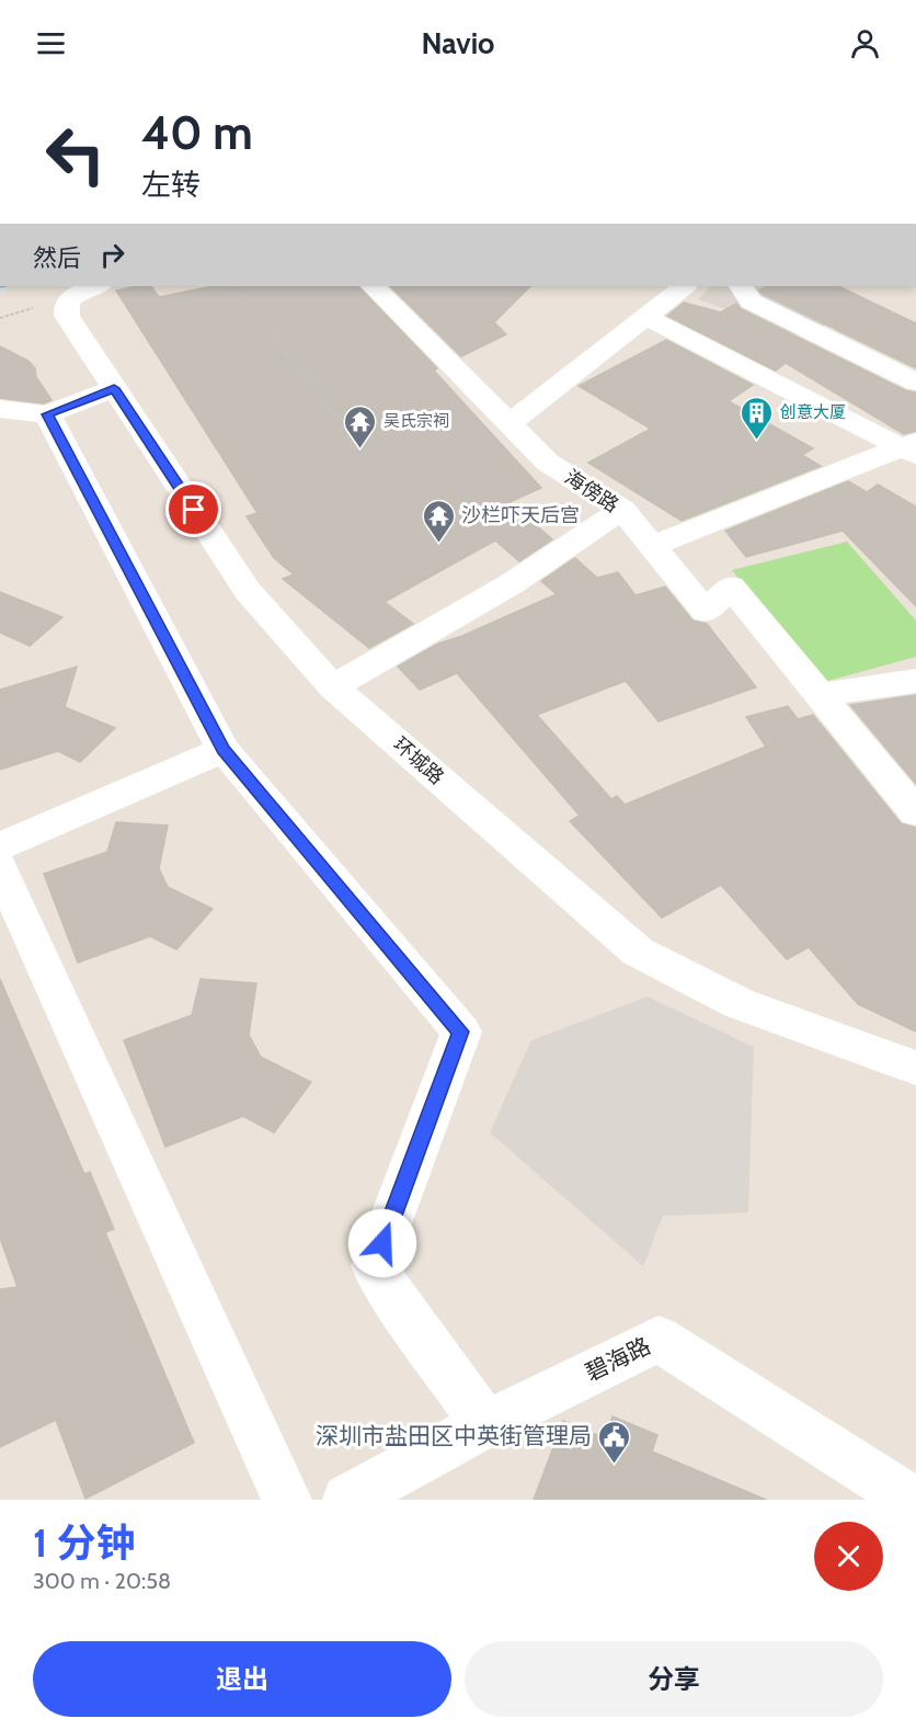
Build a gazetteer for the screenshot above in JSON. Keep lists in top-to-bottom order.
{
  "streets": {
    "street": ["海傍路", "环城路", "碧海路"]
  },
  "places": {
    "building": ["创意大厦"],
    "temple": ["吴氏宗祠", "沙栏吓天后宫"],
    "public building": ["深圳市盐田区中英街管理局"]
  },
  "page": {
    "header": "Navio",
    "turn": ["40 m", "左转"],
    "then": "然后",
    "heading": ["1 分钟", "300 m · 20:58"],
    "buttons": ["退出", "分享"]
  }
}
